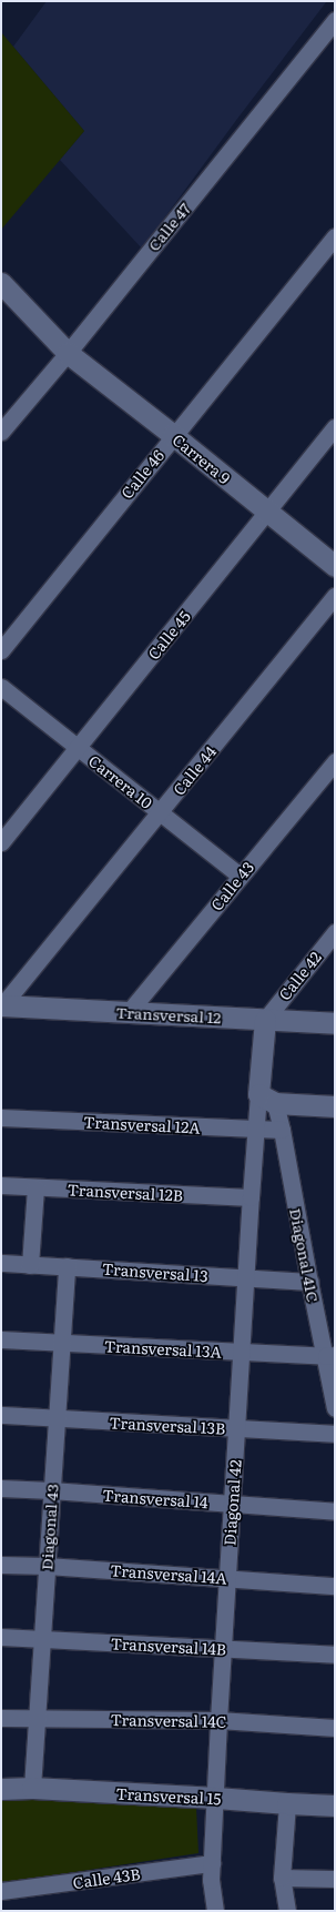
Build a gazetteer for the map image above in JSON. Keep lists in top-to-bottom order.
{
  "streets": {
    "street": [
      "Calle 47",
      "Carrera 9",
      "Calle 46",
      "Calle 45",
      "Calle 44",
      "Carrera 10",
      "Calle 43",
      "Calle 42",
      "Transversal 12",
      "Transversal 12A",
      "Transversal 12B",
      "Diagonal 41C",
      "Transversal 13",
      "Transversal 13A",
      "Transversal 13B",
      "Transversal 14",
      "Diagonal 42",
      "Diagonal 43",
      "Transversal 14A",
      "Transversal 14B",
      "Transversal 14C",
      "Transversal 15",
      "Calle 43B"
    ]
  },
  "crossings": [
    ["Calle 47", "Carrera 9"],
    ["Carrera 9", "Calle 46"],
    ["Carrera 9", "Calle 45"],
    ["Calle 45", "Carrera 10"],
    ["Calle 44", "Carrera 10"],
    ["Calle 44", "Transversal 12"],
    ["Carrera 10", "Calle 43"],
    ["Calle 43", "Transversal 12"],
    ["Calle 42", "Transversal 12"],
    ["Transversal 12A", "Diagonal 41C"],
    ["Transversal 12A", "Diagonal 42"],
    ["Transversal 12B", "Diagonal 42"],
    ["Diagonal 41C", "Transversal 13"],
    ["Diagonal 41C", "Transversal 13A"],
    ["Diagonal 41C", "Diagonal 42"],
    ["Transversal 13", "Diagonal 42"],
    ["Transversal 13", "Diagonal 43"],
    ["Transversal 13A", "Diagonal 42"],
    ["Transversal 13A", "Diagonal 43"],
    ["Transversal 13B", "Diagonal 42"],
    ["Transversal 13B", "Diagonal 43"],
    ["Transversal 14", "Diagonal 42"],
    ["Transversal 14", "Diagonal 43"],
    ["Diagonal 42", "Transversal 14A"],
    ["Diagonal 42", "Transversal 14B"],
    ["Diagonal 42", "Transversal 14C"],
    ["Diagonal 42", "Transversal 15"],
    ["Diagonal 42", "Calle 43B"],
    ["Diagonal 43", "Transversal 14A"],
    ["Diagonal 43", "Transversal 14B"],
    ["Diagonal 43", "Transversal 14C"],
    ["Diagonal 43", "Transversal 15"]
  ]
}
